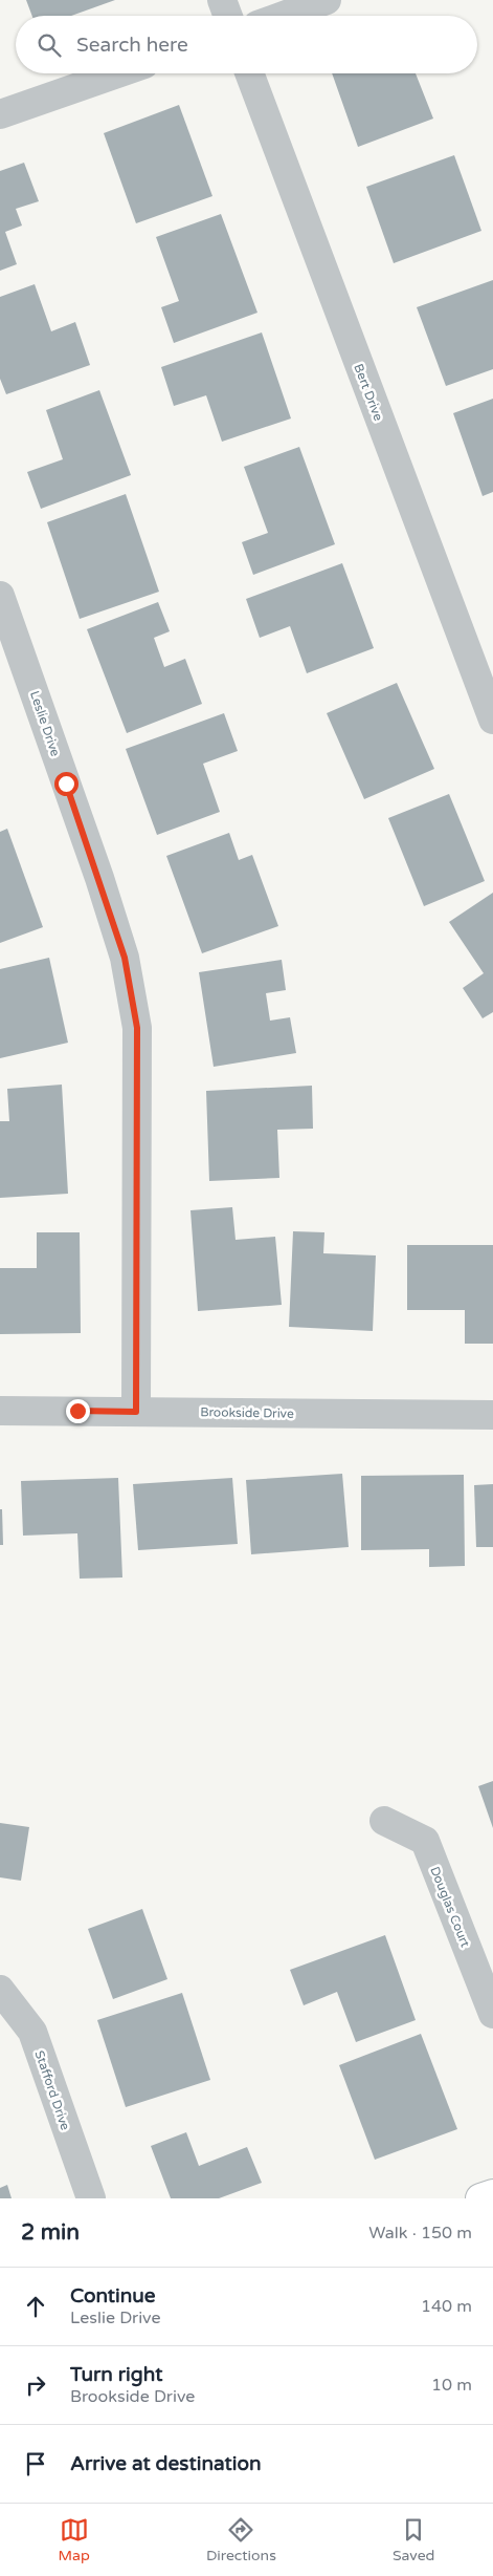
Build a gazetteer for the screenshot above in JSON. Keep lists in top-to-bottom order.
{
  "streets": {
    "street": [
      "Bert Drive",
      "Leslie Drive",
      "Brookside Drive",
      "Douglas Court",
      "Stafford Drive"
    ]
  },
  "crossings": [
    ["Leslie Drive", "Brookside Drive"]
  ],
  "page": {
    "search": "Search here",
    "heading": ["2 min", "Walk · 150 m"],
    "list": [
      ["Continue", "Leslie Drive", "140 m"],
      ["Turn right", "Brookside Drive", "10 m"],
      "Arrive at destination"
    ],
    "nav": ["Map", "Directions", "Saved"]
  }
}
